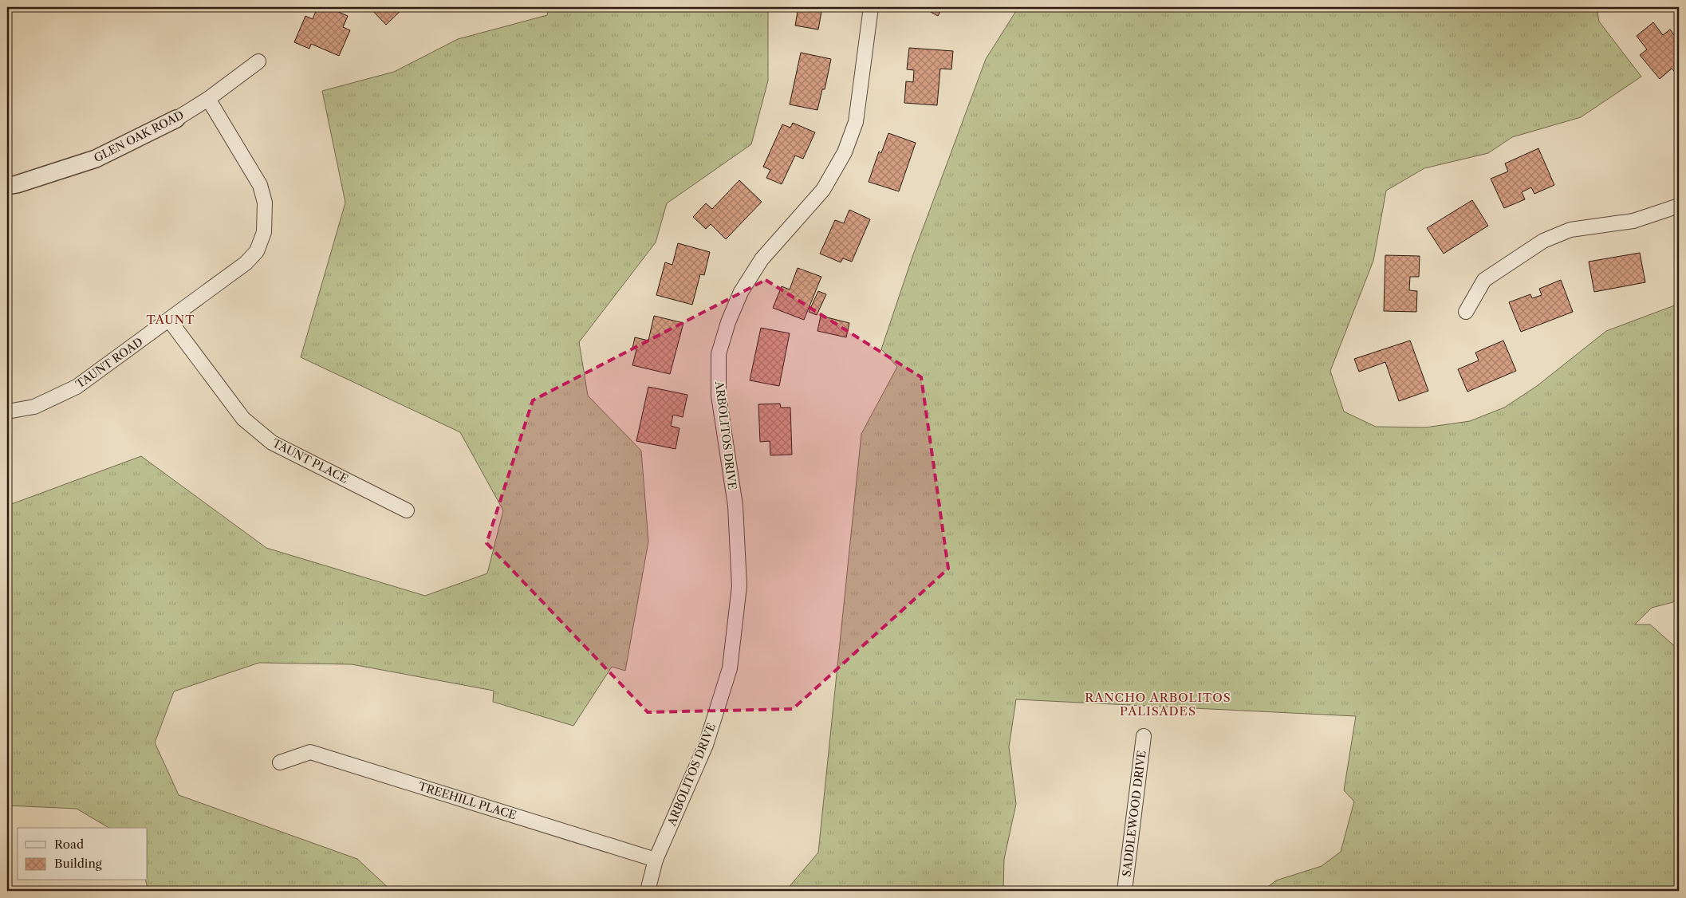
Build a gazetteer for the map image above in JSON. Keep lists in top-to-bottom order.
{
  "streets": {
    "street": [
      "GLEN OAK ROAD",
      "TAUNT ROAD",
      "ARBOLITOS DRIVE",
      "TAUNT PLACE",
      "TREEHILL PLACE",
      "SADDLEWOOD DRIVE"
    ]
  },
  "crossings": [
    ["GLEN OAK ROAD", "TAUNT ROAD"],
    ["TAUNT ROAD", "TAUNT PLACE"],
    ["ARBOLITOS DRIVE", "TREEHILL PLACE"]
  ],
  "districts": ["TAUNT", "RANCHO ARBOLITOS PALISADES"],
  "legend": ["Road", "Building"]
}
